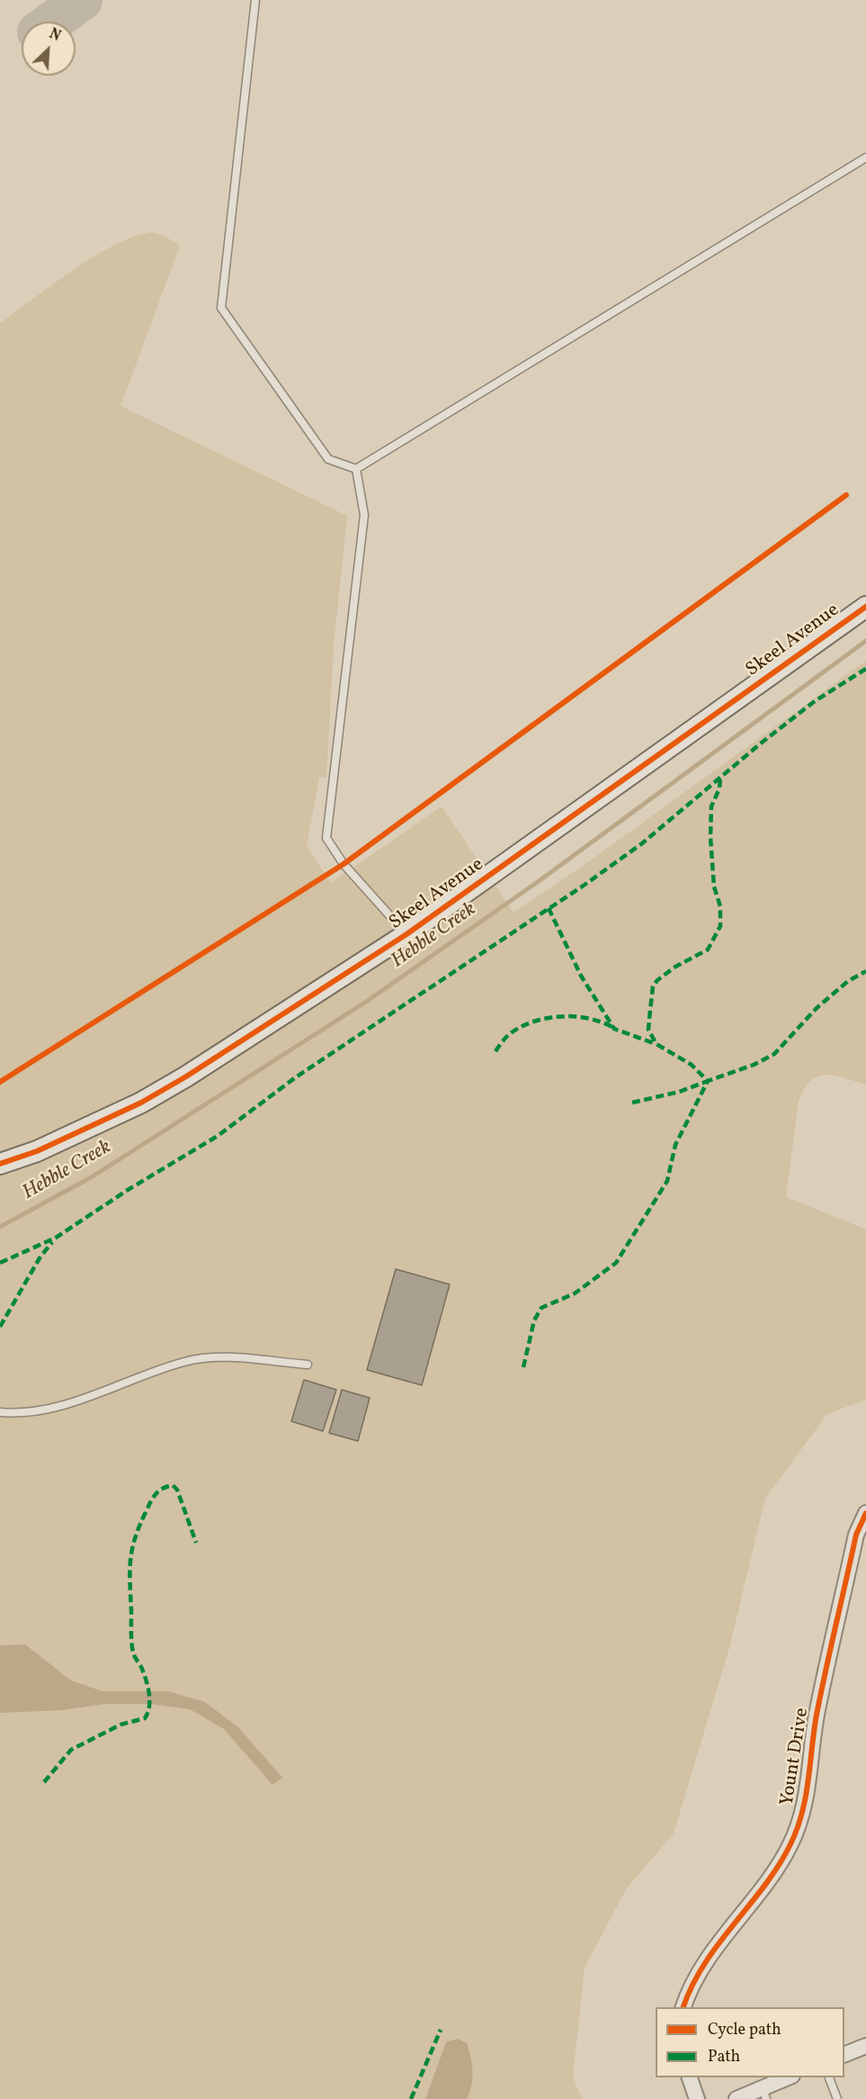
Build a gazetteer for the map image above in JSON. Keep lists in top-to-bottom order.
{
  "streets": {
    "street": ["Skeel Avenue", "Yount Drive"]
  },
  "water": ["Hebble Creek"],
  "legend": ["Cycle path", "Path"],
  "north": "top right"
}
